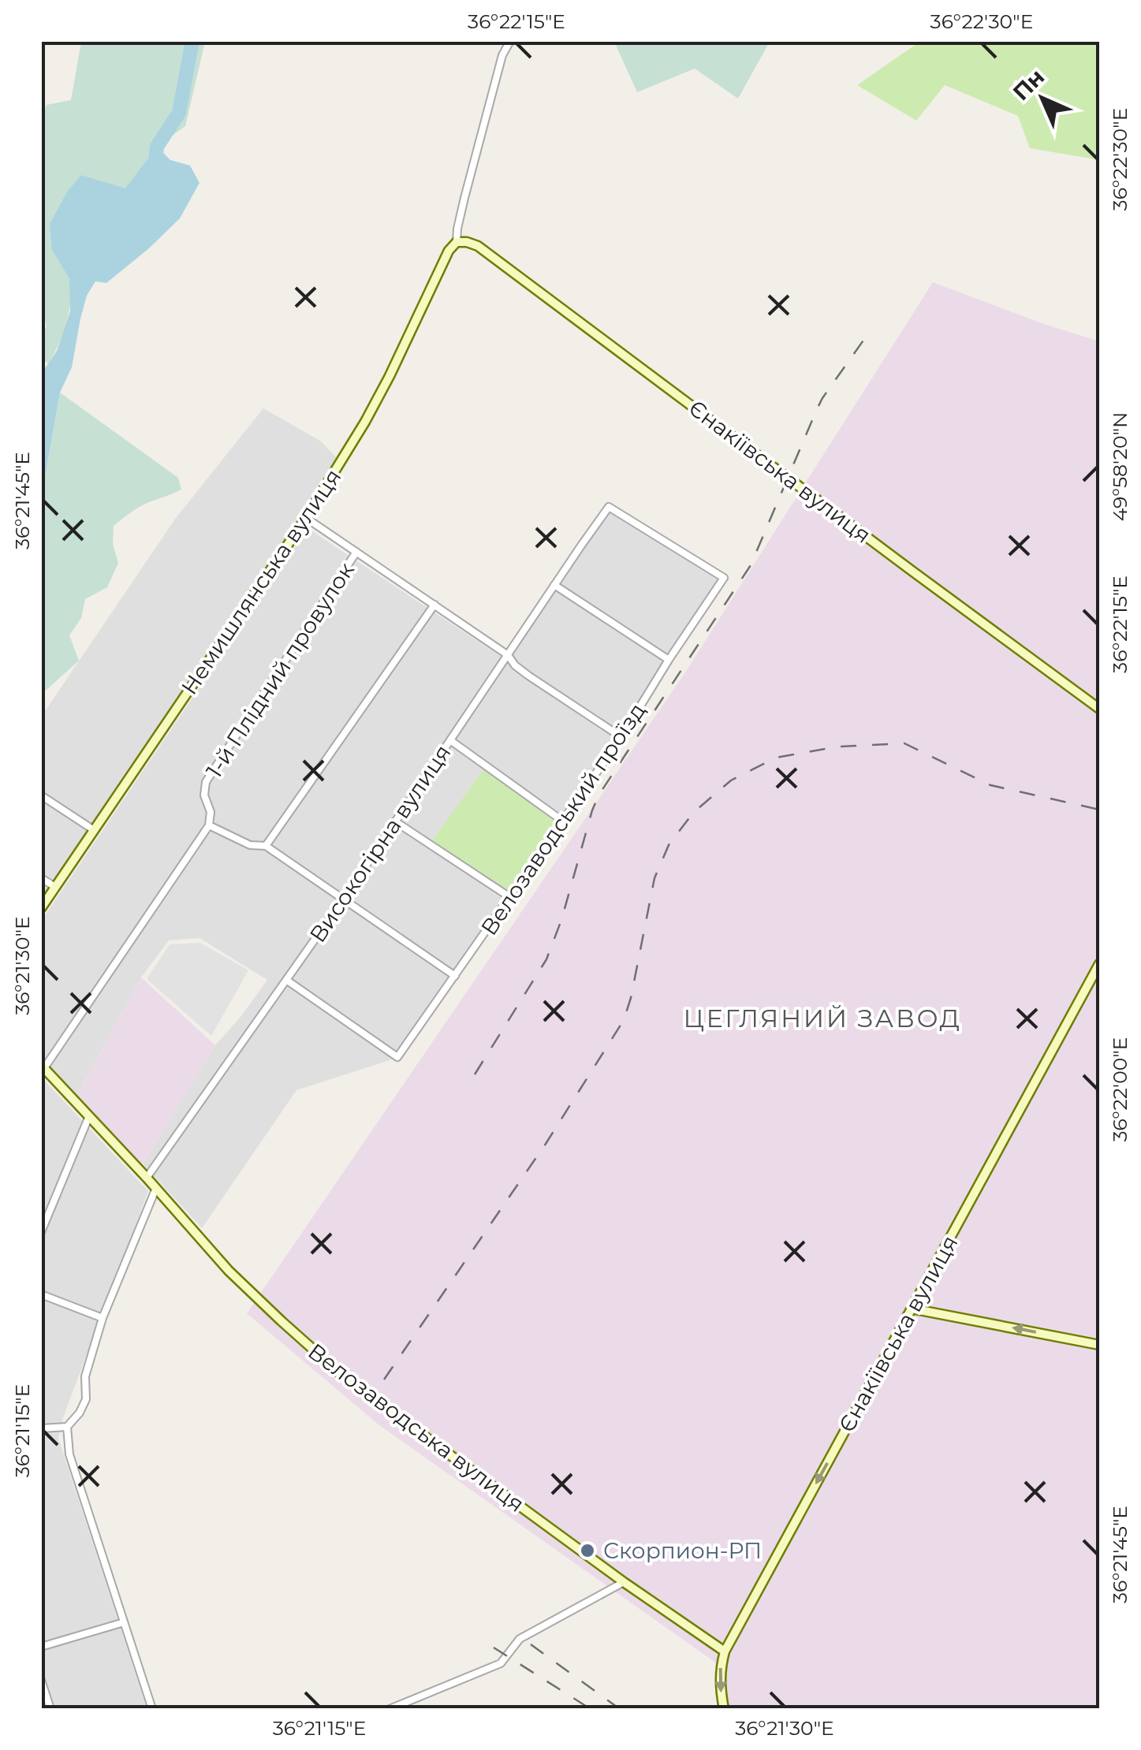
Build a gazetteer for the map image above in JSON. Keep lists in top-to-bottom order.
{
  "streets": {
    "street": [
      "Єнакіївська вулиця",
      "Немишлянська вулиця",
      "1-й Плідний провулок",
      "Велозаводський проїзд",
      "Високогірна вулиця",
      "Велозаводська вулиця"
    ]
  },
  "crossings": [
    ["Єнакіївська вулиця", "Немишлянська вулиця"],
    ["Єнакіївська вулиця", "Велозаводська вулиця"],
    ["Велозаводський проїзд", "Високогірна вулиця"],
    ["Високогірна вулиця", "Велозаводська вулиця"]
  ],
  "districts": ["ЦЕГЛЯНИЙ ЗАВОД"],
  "places": ["Скорпион-РП"],
  "north": "top left",
  "coordinates": [
    "36°22'15\"E",
    "36°22'30\"E",
    "49°58'20\"N",
    "36°21'45\"E",
    "36°21'30\"E",
    "36°22'00\"E",
    "36°21'15\"E"
  ]
}
